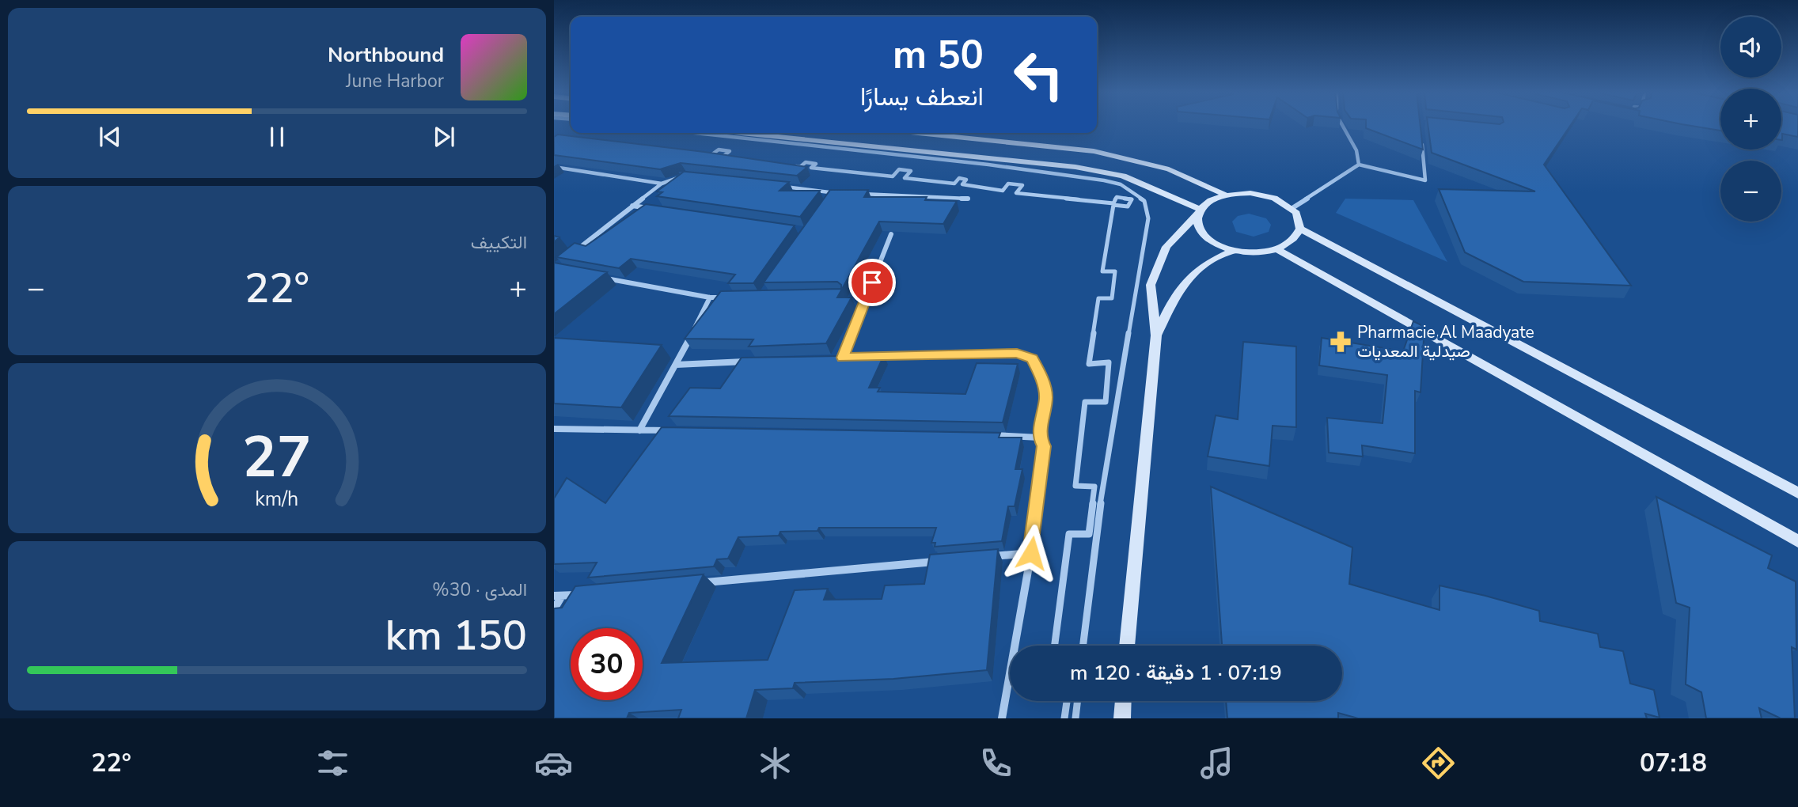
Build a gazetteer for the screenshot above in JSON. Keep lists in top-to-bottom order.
{
  "places": {
    "pharmacy": ["Pharmacie Al Maadyate صيدلية المعديات"]
  },
  "page": {
    "map_buttons": ["+", "−"],
    "turn": ["50 m", "انعطف يسارًا"],
    "song": ["Northbound", "June Harbor"],
    "tile": [
      "التكييف",
      ["المدى · 30%", "150 km"]
    ],
    "heat": ["−", "22°", "+"],
    "limit": "30",
    "trip": "07:19 · 1 دقيقة · 120 m",
    "tabs": ["07:18", "22°"],
    "gauge": ["27", "km/h"]
  }
}
